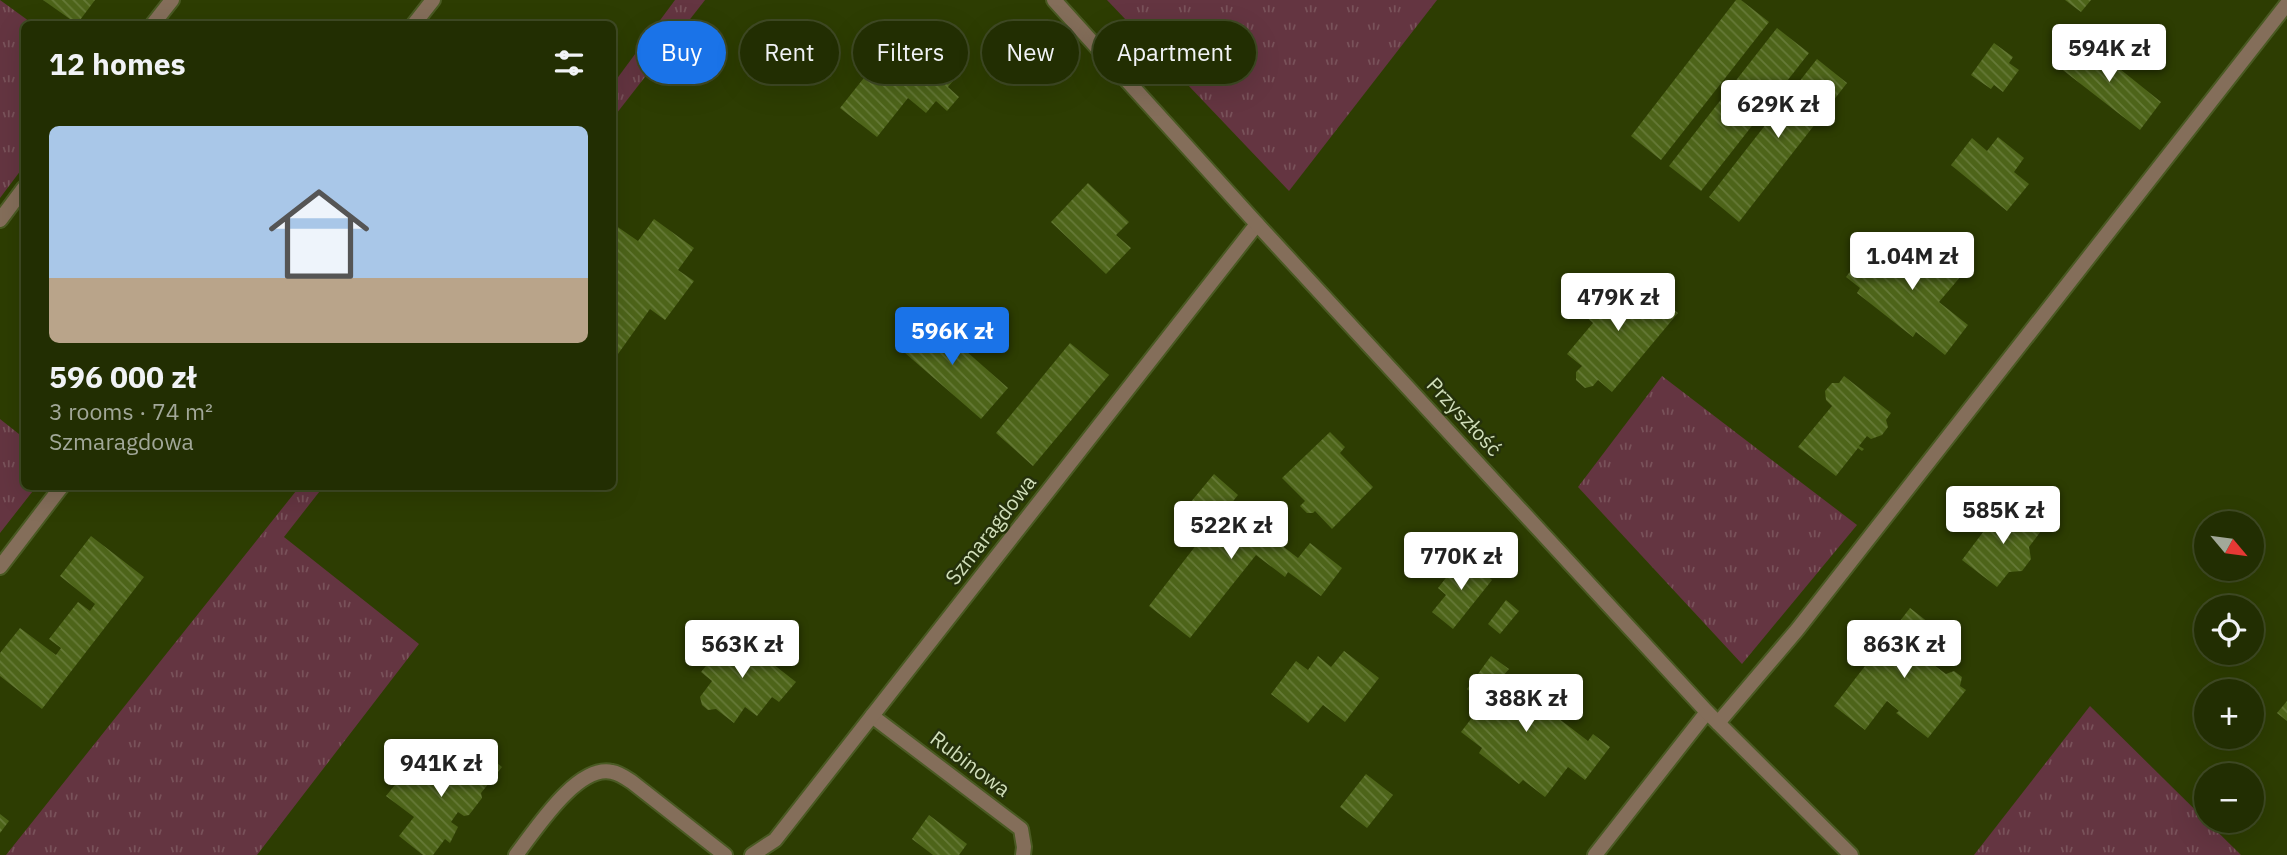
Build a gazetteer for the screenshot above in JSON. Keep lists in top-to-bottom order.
{
  "streets": {
    "street": ["Przyszłość", "Szmaragdowa", "Rubinowa"]
  },
  "crossings": [
    ["Przyszłość", "Szmaragdowa"],
    ["Szmaragdowa", "Rubinowa"]
  ],
  "north": "bottom right",
  "page": {
    "chip": [
      "Buy",
      "Rent",
      "Filters",
      "New",
      "Apartment"
    ],
    "heading": "12 homes",
    "price": [
      "594K zł",
      "629K zł",
      "1.04M zł",
      "479K zł",
      "596K zł",
      "585K zł",
      "522K zł",
      "770K zł",
      "563K zł",
      "863K zł",
      "388K zł",
      "941K zł"
    ],
    "list": [
      {
        "name": "596 000 zł",
        "note": "3 rooms · 74 m² · Szmaragdowa"
      }
    ],
    "map_buttons": ["+", "−"]
  }
}
